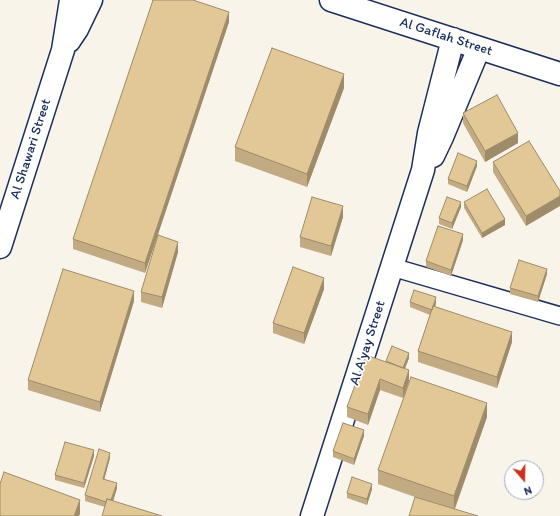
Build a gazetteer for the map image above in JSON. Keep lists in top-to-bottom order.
{
  "streets": {
    "street": ["Al Gaflah Street", "Al Shawari Street", "Al A'yay Street"]
  },
  "crossings": [
    ["Al Gaflah Street", "Al A'yay Street"]
  ],
  "north": "bottom"
}
